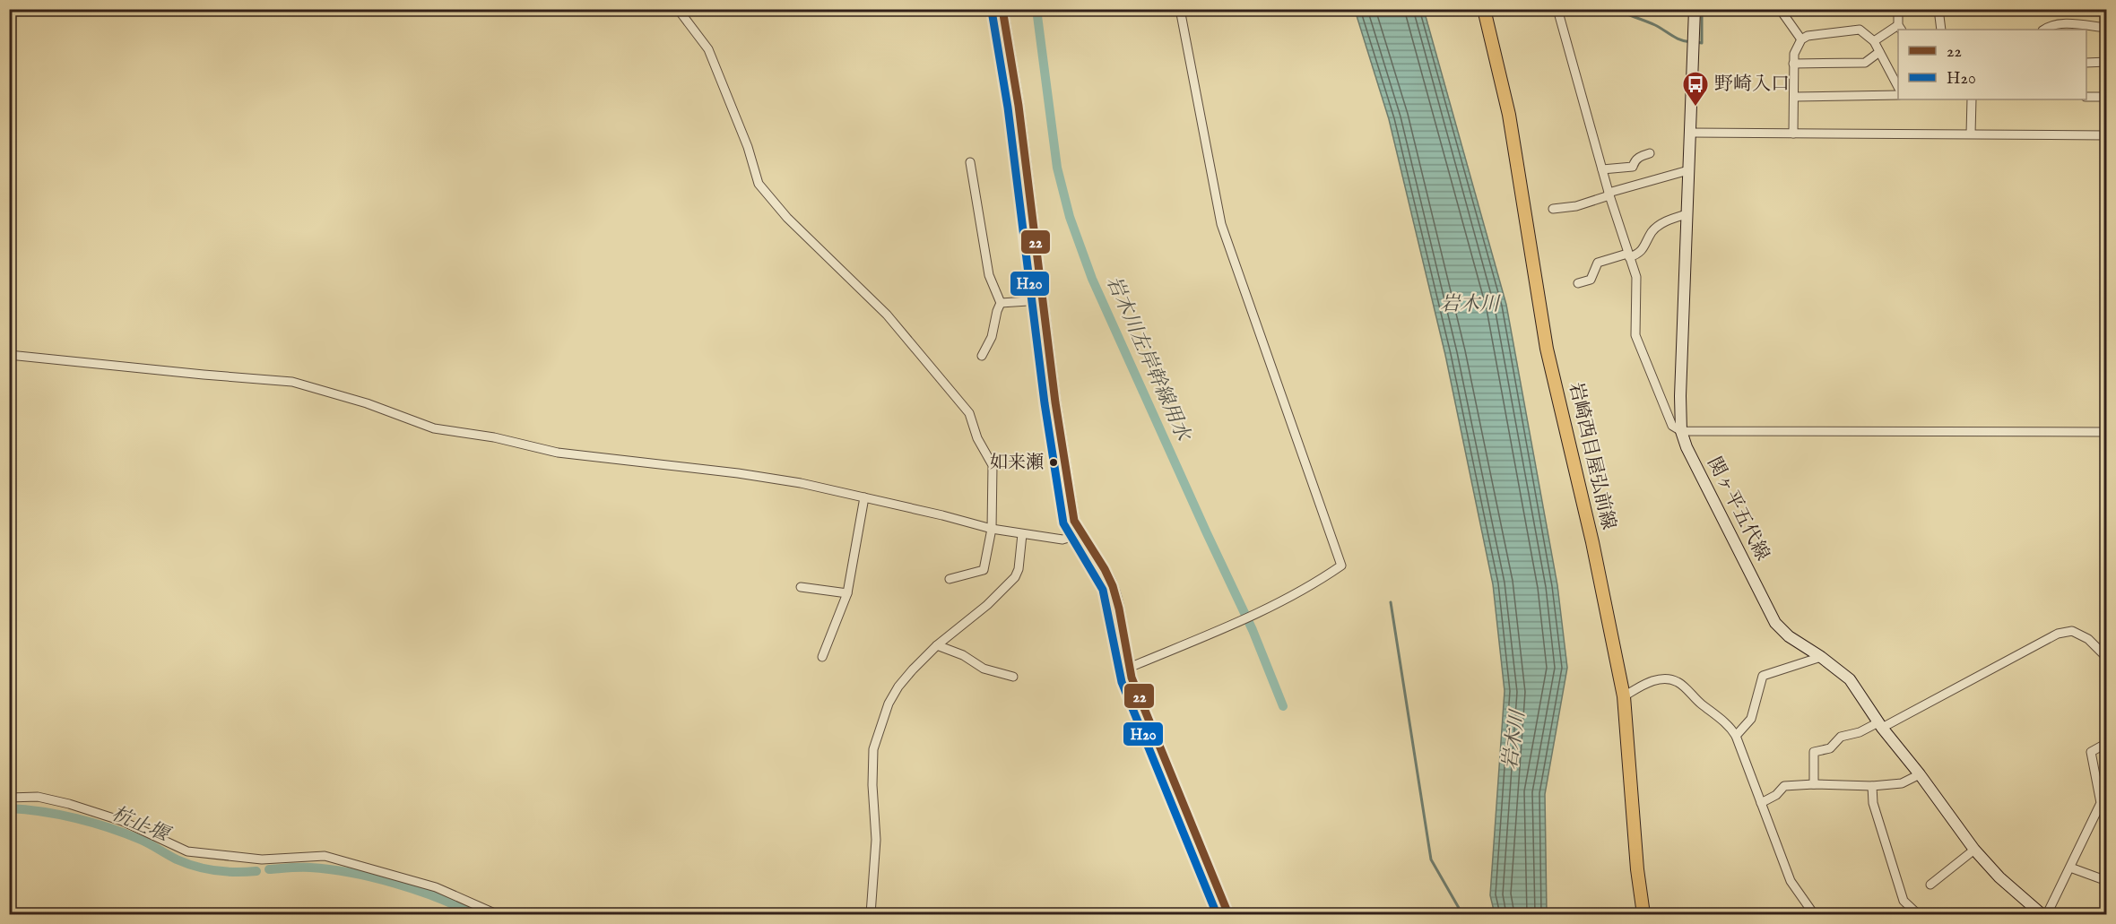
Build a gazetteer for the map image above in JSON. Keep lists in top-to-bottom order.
{
  "streets": {
    "main road": ["岩崎西目屋弘前線", "関ヶ平五代線"]
  },
  "water": ["岩木川", "岩木川左岸幹線用水", "杭止堰"],
  "places": {
    "bus stop": ["野崎入口"],
    "other": ["如来瀬"]
  },
  "lines": ["transit line 22", "transit line H20"],
  "legend": ["22", "H20"]
}
